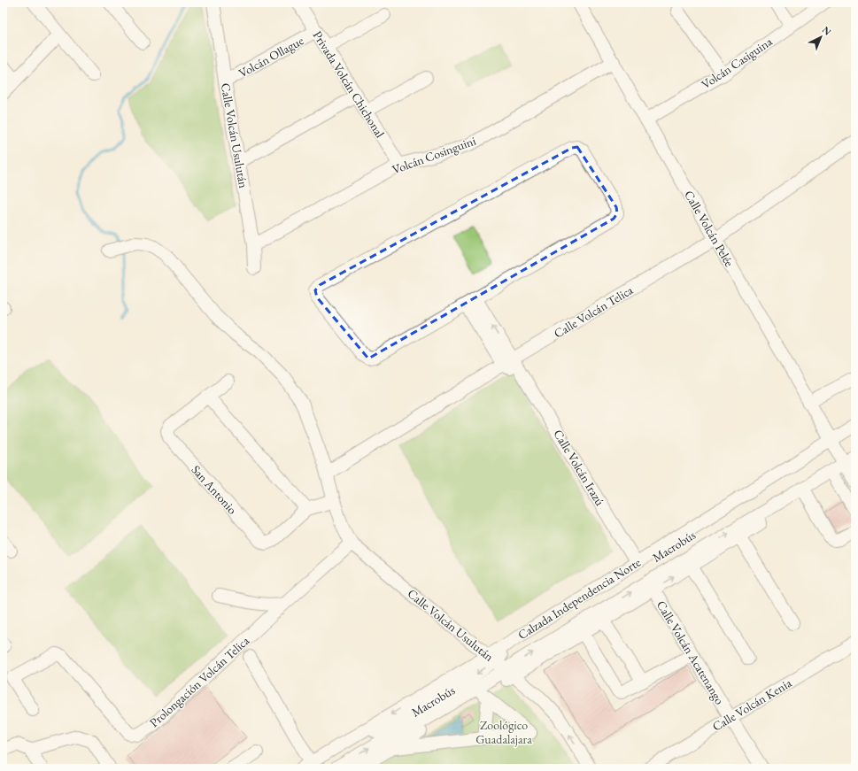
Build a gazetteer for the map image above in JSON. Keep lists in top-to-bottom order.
{
  "streets": {
    "street": [
      "Volcán Ollague",
      "Volcán Casiguina",
      "Privada Volcán Chichonal",
      "Calle Volcán Usulután",
      "Volcán Cosinguini",
      "Calle Volcán Pelée",
      "Calle Volcán Telica",
      "Calle Volcán Irazú",
      "San Antonio",
      "Macrobús",
      "Calzada Independencia Norte",
      "Calle Volcán Acatenango",
      "Prolongación Volcán Telica",
      "Calle Volcán Kenia"
    ]
  },
  "crossings": [
    ["Volcán Ollague", "Privada Volcán Chichonal"],
    ["Volcán Ollague", "Calle Volcán Usulután"],
    ["Volcán Casiguina", "Calle Volcán Pelée"],
    ["Privada Volcán Chichonal", "Volcán Cosinguini"],
    ["Calle Volcán Usulután", "Volcán Cosinguini"],
    ["Calle Volcán Usulután", "Calle Volcán Telica"],
    ["Calle Volcán Usulután", "San Antonio"],
    ["Calle Volcán Usulután", "Macrobús"],
    ["Calle Volcán Usulután", "Calzada Independencia Norte"],
    ["Calle Volcán Usulután", "Prolongación Volcán Telica"],
    ["Volcán Cosinguini", "Calle Volcán Pelée"],
    ["Calle Volcán Pelée", "Calle Volcán Telica"],
    ["Calle Volcán Pelée", "Macrobús"],
    ["Calle Volcán Pelée", "Calzada Independencia Norte"],
    ["Calle Volcán Telica", "Calle Volcán Irazú"],
    ["Calle Volcán Irazú", "Calzada Independencia Norte"],
    ["Macrobús", "Calzada Independencia Norte"],
    ["Calzada Independencia Norte", "Calle Volcán Acatenango"],
    ["Calle Volcán Acatenango", "Calle Volcán Kenia"]
  ],
  "parks": ["Zoológico Guadalajara"],
  "north": "top right"
}
